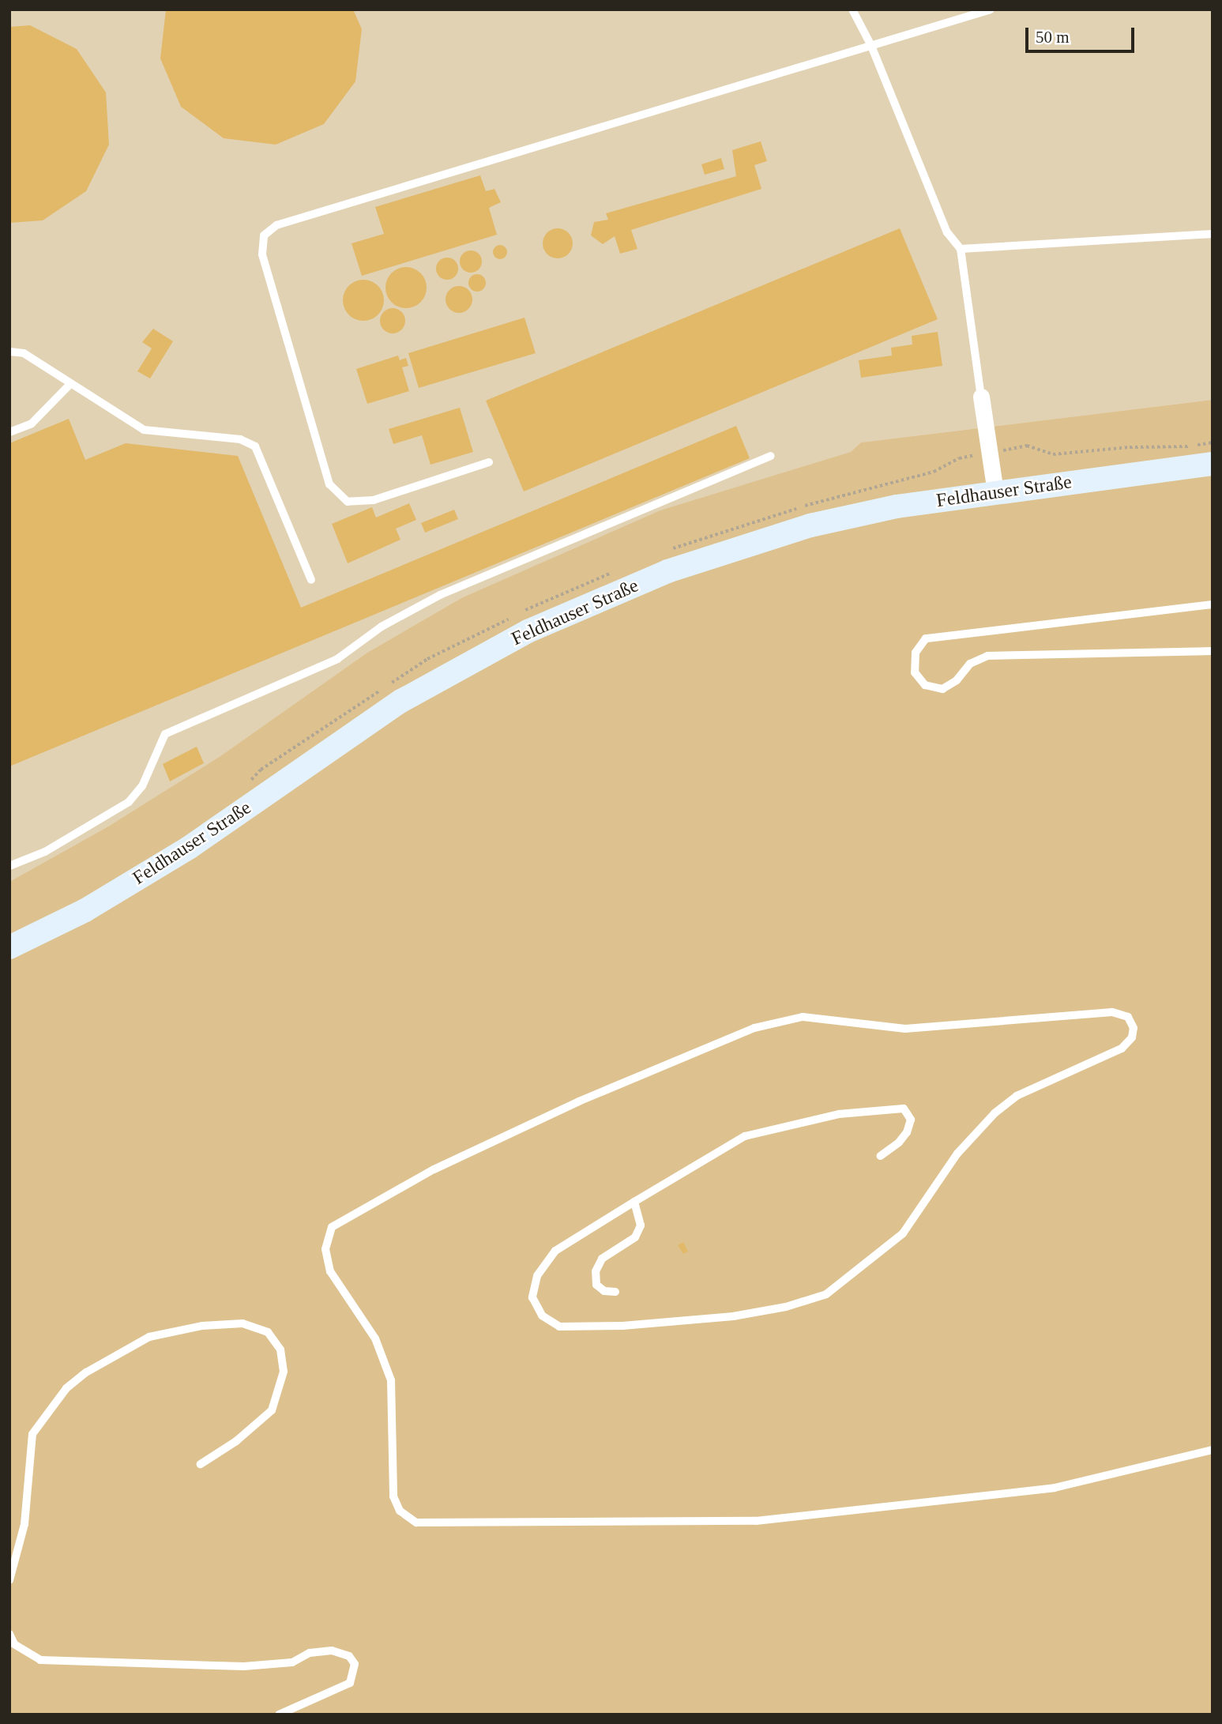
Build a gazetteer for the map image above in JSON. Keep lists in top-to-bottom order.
{
  "streets": {
    "street": ["Feldhauser Straße"]
  },
  "scale_bar": "50 m"
}
